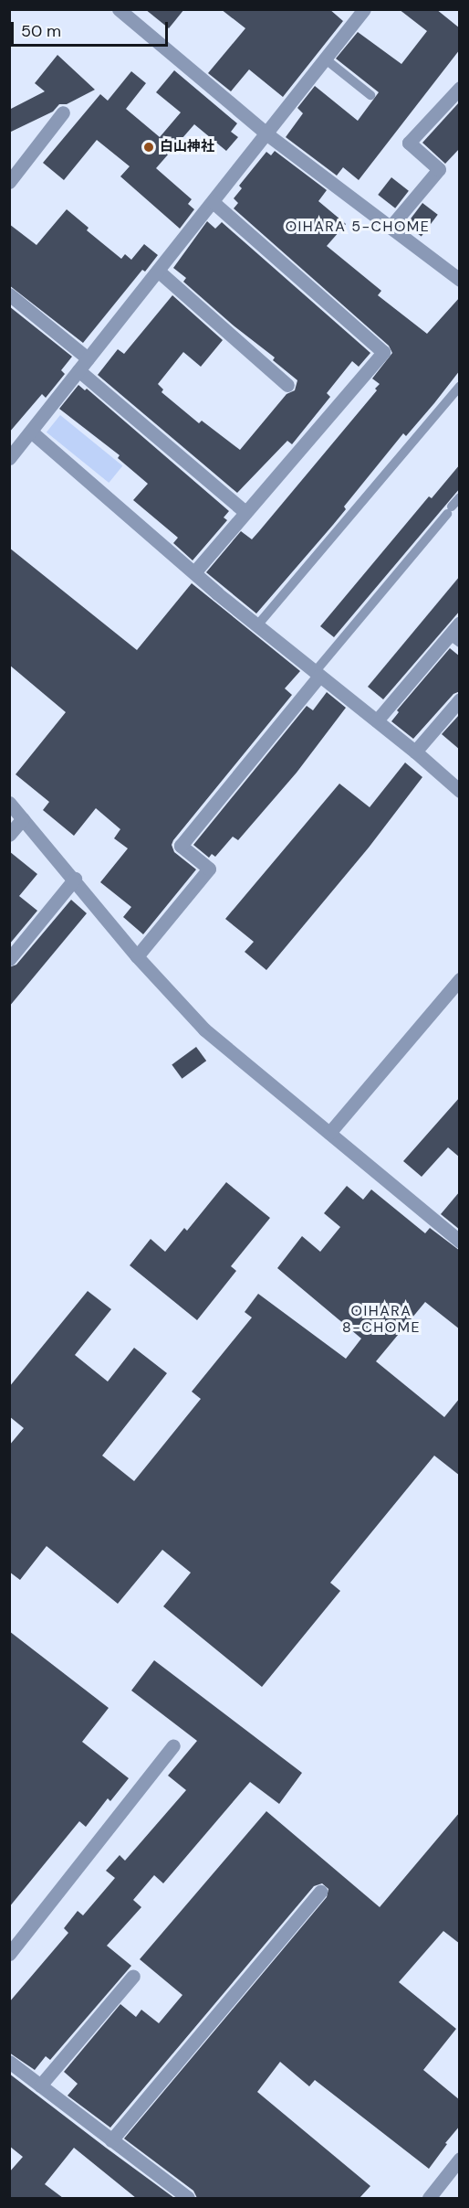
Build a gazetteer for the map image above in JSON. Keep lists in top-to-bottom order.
{
  "districts": ["OIHARA 5-CHOME", "OIHARA 8-CHOME"],
  "places": ["白山神社"],
  "scale_bar": "50 m"
}
